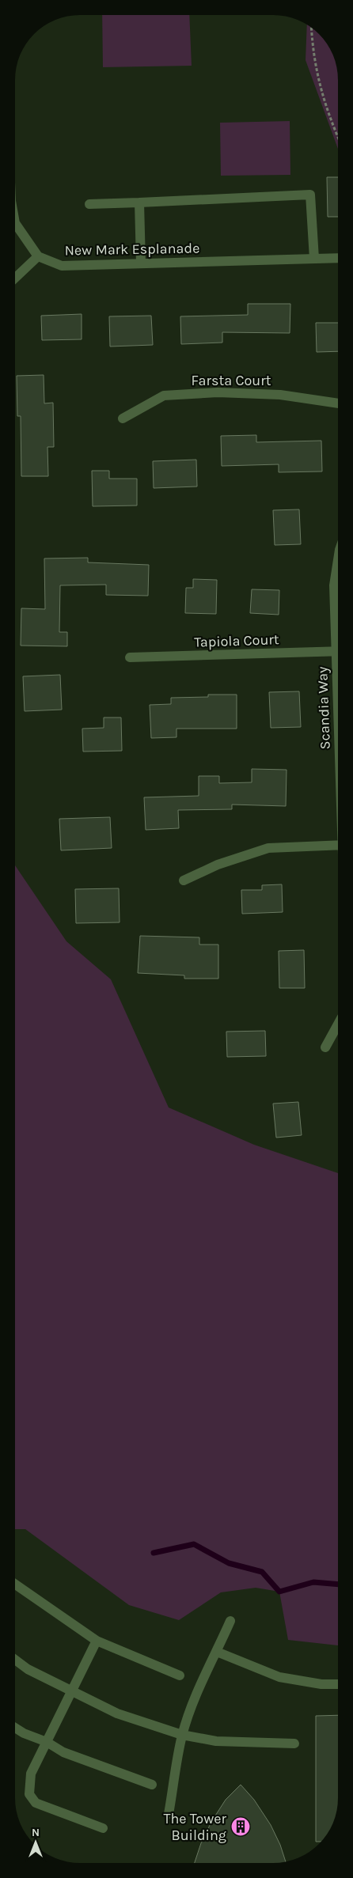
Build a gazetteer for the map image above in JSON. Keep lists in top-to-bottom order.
{
  "streets": {
    "street": [
      "New Mark Esplanade",
      "Farsta Court",
      "Tapiola Court",
      "Scandia Way"
    ]
  },
  "places": {
    "building": ["The Tower Building"]
  },
  "north": "top"
}
